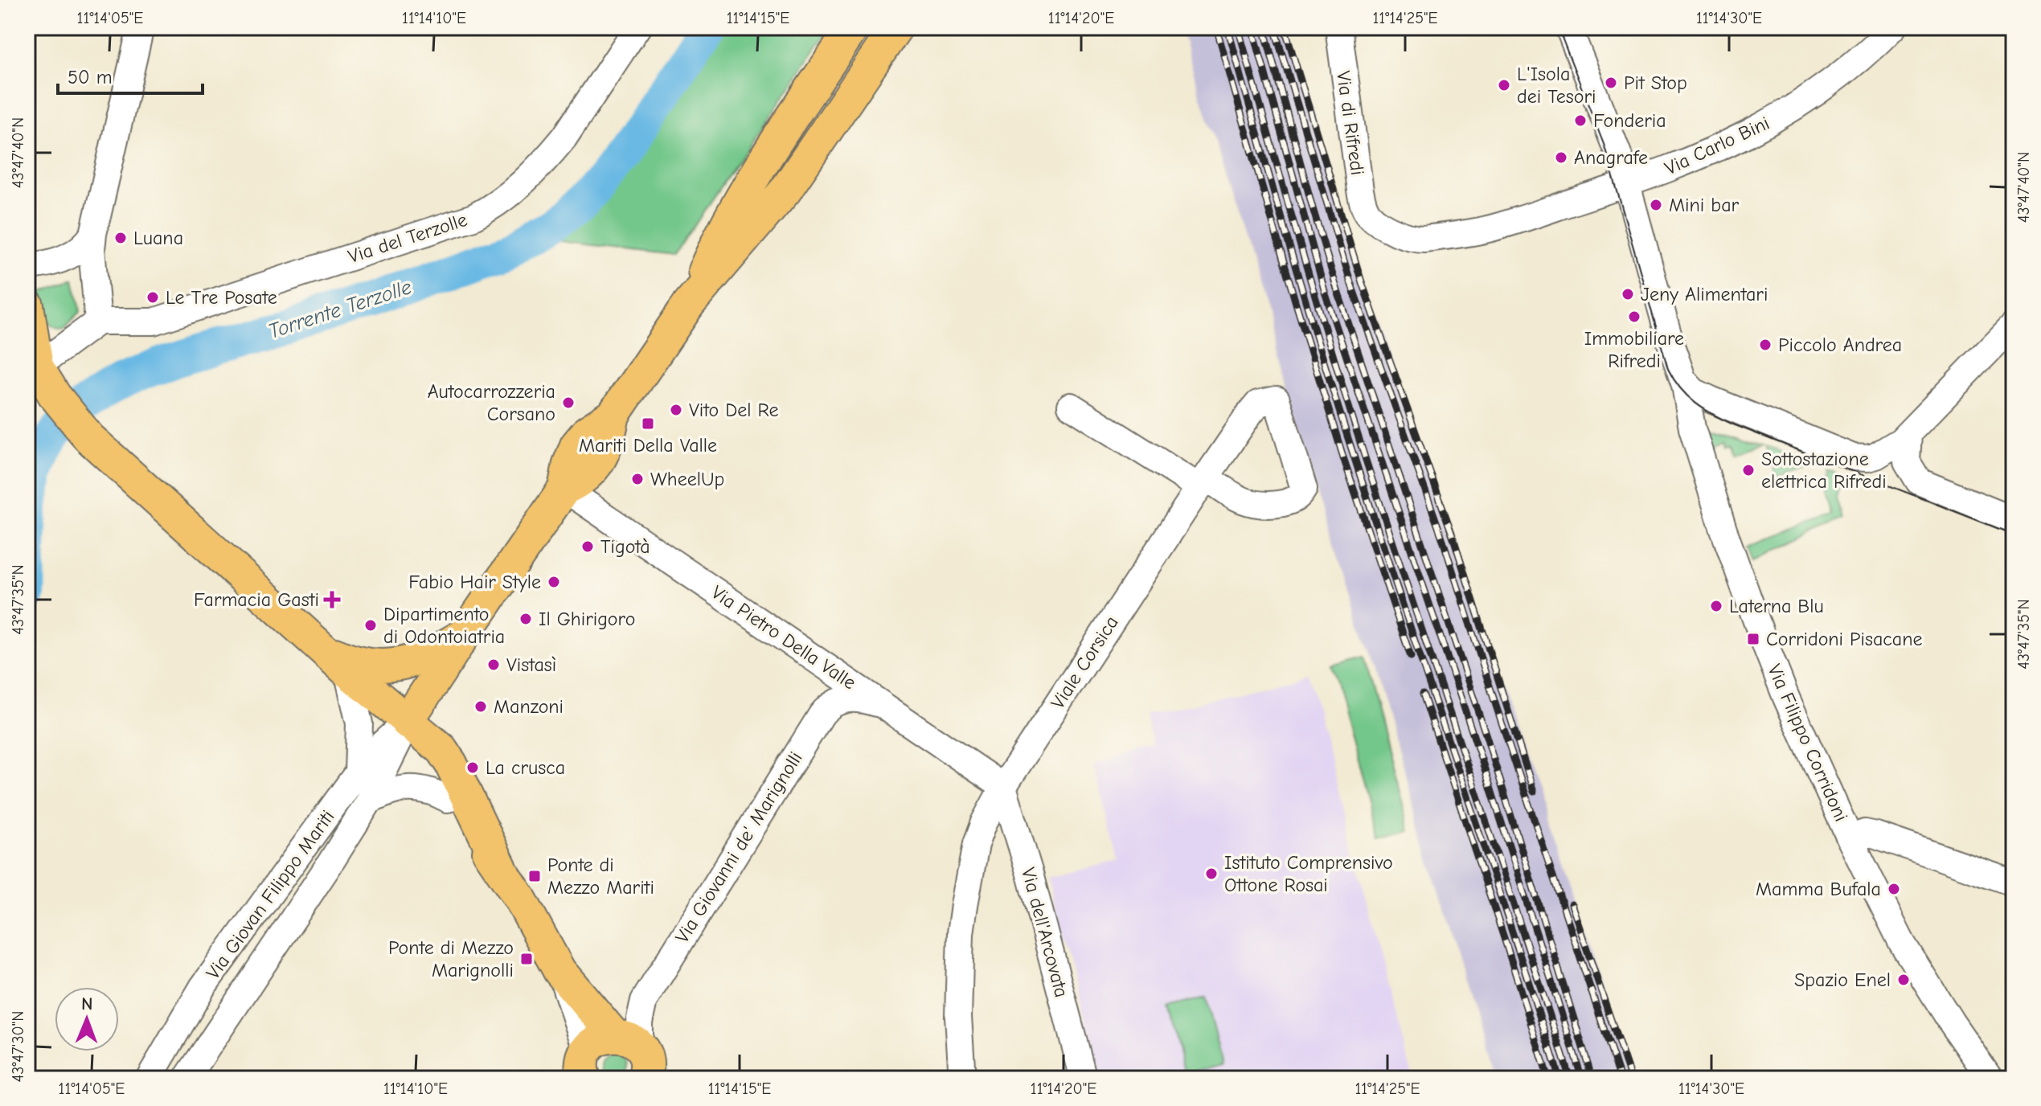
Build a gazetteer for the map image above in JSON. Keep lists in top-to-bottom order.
{
  "streets": {
    "main road": ["Via Giovan Filippo Mariti"],
    "street": [
      "Via di Rifredi",
      "Via Carlo Bini",
      "Via del Terzolle",
      "Via Pietro Della Valle",
      "Viale Corsica",
      "Via Filippo Corridoni",
      "Via Giovanni de' Marignolli",
      "Via dell'Arcovata"
    ]
  },
  "crossings": [
    ["Via di Rifredi", "Via Carlo Bini"],
    ["Via Carlo Bini", "Via Filippo Corridoni"],
    ["Via Pietro Della Valle", "Viale Corsica"],
    ["Via Pietro Della Valle", "Via Giovanni de' Marignolli"],
    ["Via Pietro Della Valle", "Via Giovan Filippo Mariti"],
    ["Via Pietro Della Valle", "Via dell'Arcovata"],
    ["Viale Corsica", "Via dell'Arcovata"]
  ],
  "water": ["Torrente Terzolle"],
  "places": {
    "other": [
      "Pit Stop",
      "L'Isola dei Tesori",
      "Fonderia",
      "Anagrafe",
      "Mini bar",
      "Luana",
      "Jeny Alimentari",
      "Le Tre Posate",
      "Immobiliare Rifredi",
      "Piccolo Andrea",
      "Autocarrozzeria Corsano",
      "Vito Del Re",
      "Sottostazione elettrica Rifredi",
      "WheelUp",
      "Tigotà",
      "Fabio Hair Style",
      "Laterna Blu",
      "Il Ghirigoro",
      "Dipartimento di Odontoiatria",
      "Vistasì",
      "Manzoni",
      "La crusca",
      "Istituto Comprensivo Ottone Rosai",
      "Mamma Bufala",
      "Spazio Enel"
    ],
    "transit": [
      "Mariti Della Valle",
      "Corridoni Pisacane",
      "Ponte di Mezzo Mariti",
      "Ponte di Mezzo Marignolli"
    ],
    "health": ["Farmacia Gasti"]
  },
  "scale_bar": "50 m",
  "north": "top",
  "coordinates": [
    "11°14'05\"E",
    "11°14'10\"E",
    "11°14'15\"E",
    "11°14'20\"E",
    "11°14'25\"E",
    "11°14'30\"E",
    "43°47'40\"N",
    "43°47'35\"N",
    "43°47'30\"N"
  ]
}
